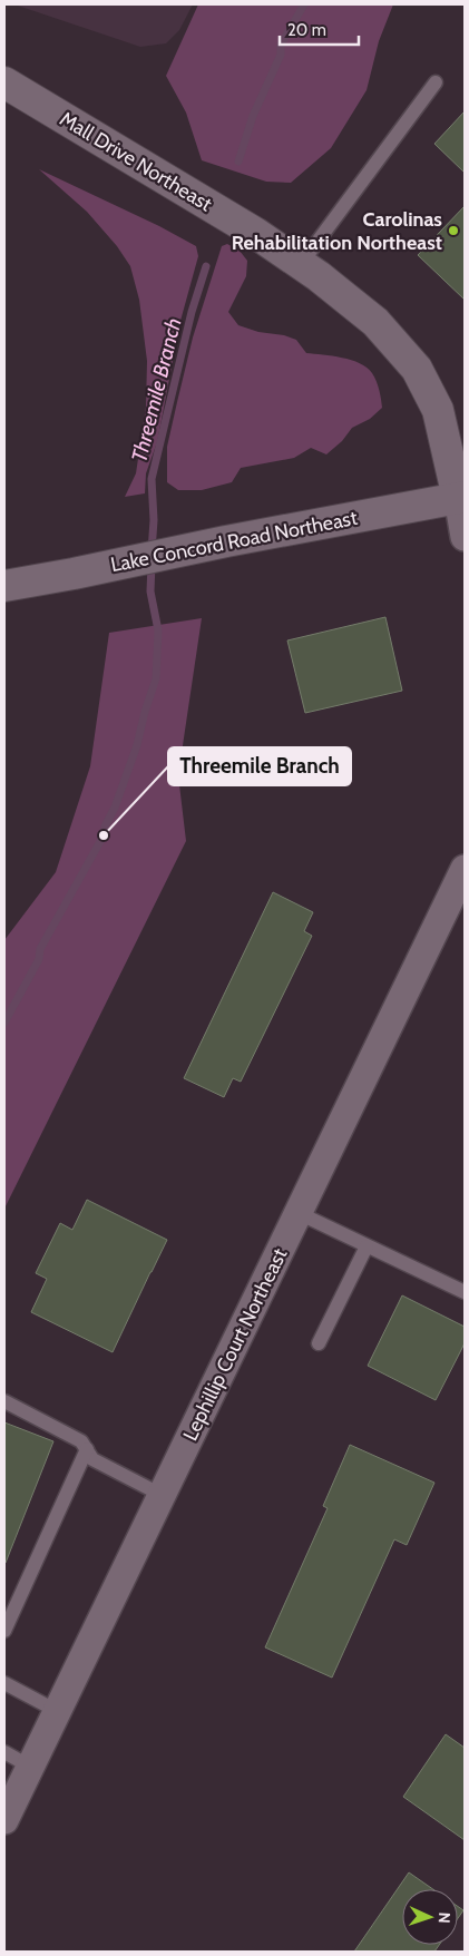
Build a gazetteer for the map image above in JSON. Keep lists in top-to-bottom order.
{
  "streets": {
    "street": ["Mall Drive Northeast", "Lake Concord Road Northeast", "Lephillip Court Northeast"]
  },
  "crossings": [
    ["Mall Drive Northeast", "Lake Concord Road Northeast"]
  ],
  "water": ["Threemile Branch"],
  "places": ["Carolinas Rehabilitation Northeast", "Threemile Branch"],
  "scale_bar": "20 m",
  "north": "right"
}
